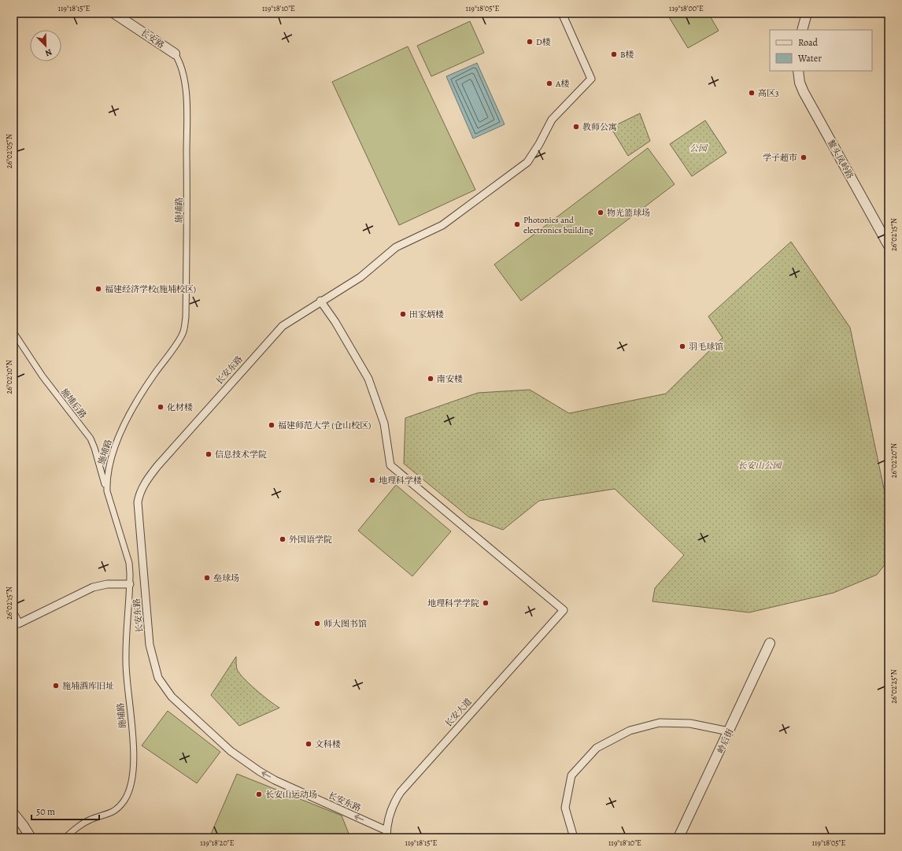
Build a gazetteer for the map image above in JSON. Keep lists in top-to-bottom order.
{
  "streets": {
    "street": [
      "长安路",
      "鳌头凤岭路",
      "施埔路",
      "长安东路",
      "施埔后路",
      "长安大道",
      "岭后街"
    ]
  },
  "crossings": [
    ["长安路", "施埔路"],
    ["施埔路", "施埔后路"],
    ["长安东路", "长安大道"]
  ],
  "parks": ["公园", "长安山公园"],
  "places": [
    "D楼",
    "B楼",
    "A楼",
    "高区3",
    "教师公寓",
    "学子超市",
    "物光篮球场",
    "Photonics and electronics building",
    "福建经济学校(施埔校区)",
    "田家炳楼",
    "羽毛球馆",
    "南安楼",
    "化材楼",
    "福建师范大学 (仓山校区)",
    "信息技术学院",
    "地理科学楼",
    "外国语学院",
    "垒球场",
    "地理科学学院",
    "师大图书馆",
    "施埔酒库旧址",
    "文科楼",
    "长安山运动场"
  ],
  "legend": ["Road", "Water"],
  "scale_bar": "50 m",
  "north": "bottom right",
  "coordinates": [
    "119°18'15\"E",
    "119°18'10\"E",
    "119°18'05\"E",
    "119°18'00\"E",
    "26°02'05\"N",
    "26°02'15\"N",
    "26°02'10\"N",
    "26°02'20\"N",
    "26°02'25\"N",
    "119°18'20\"E"
  ]
}
